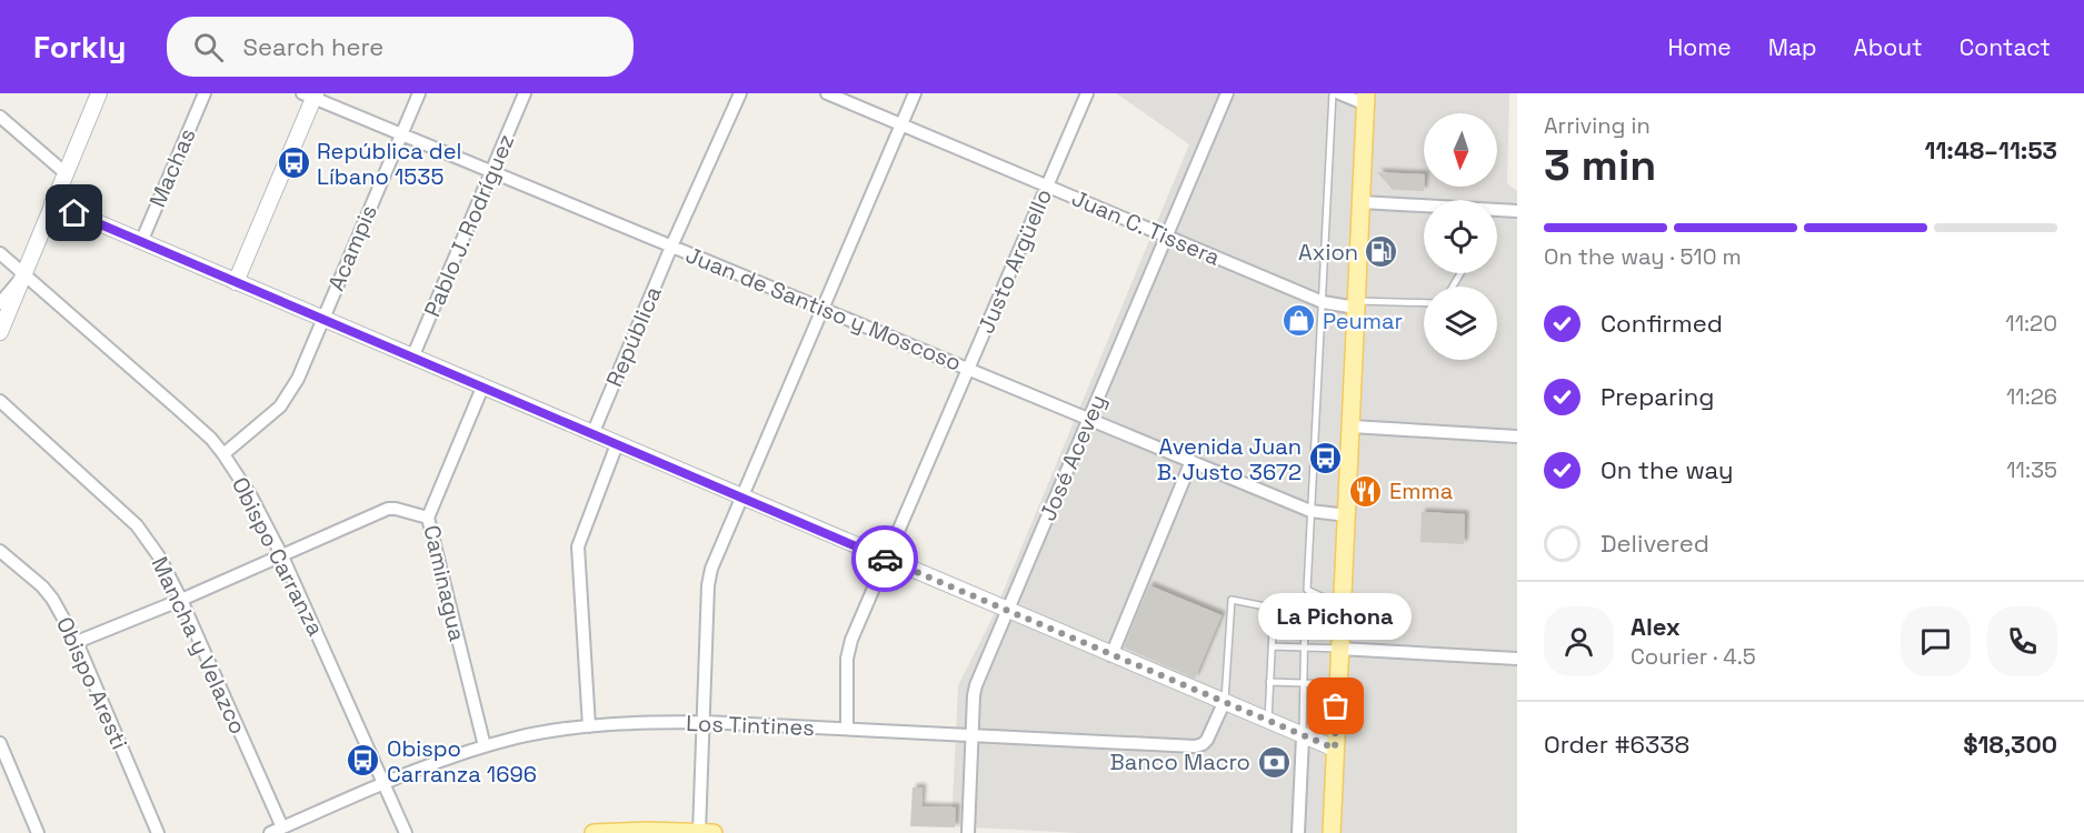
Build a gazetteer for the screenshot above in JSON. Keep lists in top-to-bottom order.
{
  "streets": {
    "street": [
      "Machas",
      "Pablo J. Rodríguez",
      "Juan C. Tissera",
      "Acampis",
      "Justo Argüello",
      "Juan de Santiso y Moscoso",
      "República",
      "José Acevey",
      "Obispo Carranza",
      "Caminagua",
      "Mancha y Velazco",
      "Obispo Aresti",
      "Los Tintines"
    ]
  },
  "crossings": [
    ["Pablo J. Rodríguez", "Juan de Santiso y Moscoso"],
    ["Juan C. Tissera", "Justo Argüello"],
    ["Juan C. Tissera", "José Acevey"],
    ["Acampis", "Juan de Santiso y Moscoso"],
    ["Acampis", "Obispo Carranza"],
    ["Justo Argüello", "Juan de Santiso y Moscoso"],
    ["Justo Argüello", "Los Tintines"],
    ["Juan de Santiso y Moscoso", "República"],
    ["Juan de Santiso y Moscoso", "José Acevey"],
    ["José Acevey", "Los Tintines"],
    ["Obispo Carranza", "Los Tintines"],
    ["Caminagua", "Los Tintines"],
    ["Mancha y Velazco", "Los Tintines"]
  ],
  "places": {
    "bus stop": ["República del Líbano 1535", "Avenida Juan B. Justo 3672", "Obispo Carranza 1696"],
    "fuel station": ["Axion"],
    "shop": ["Peumar"],
    "restaurant": ["Emma"],
    "other": ["La Pichona"],
    "bank": ["Banco Macro"]
  },
  "north": "bottom",
  "page": {
    "header": "Forkly",
    "search": "Search here",
    "nav": [
      "Home",
      "Map",
      "About",
      "Contact"
    ],
    "heading": ["3 min", "Arriving in", "11:48–11:53"],
    "panel": [
      "Alex",
      "Courier · 4.5",
      "Order #6338",
      "$18,300"
    ],
    "bar": "On the way · 510 m",
    "list": [
      ["Confirmed", "11:20"],
      ["Preparing", "11:26"],
      ["On the way", "11:35"],
      "Delivered"
    ],
    "bubble": "La Pichona"
  }
}
